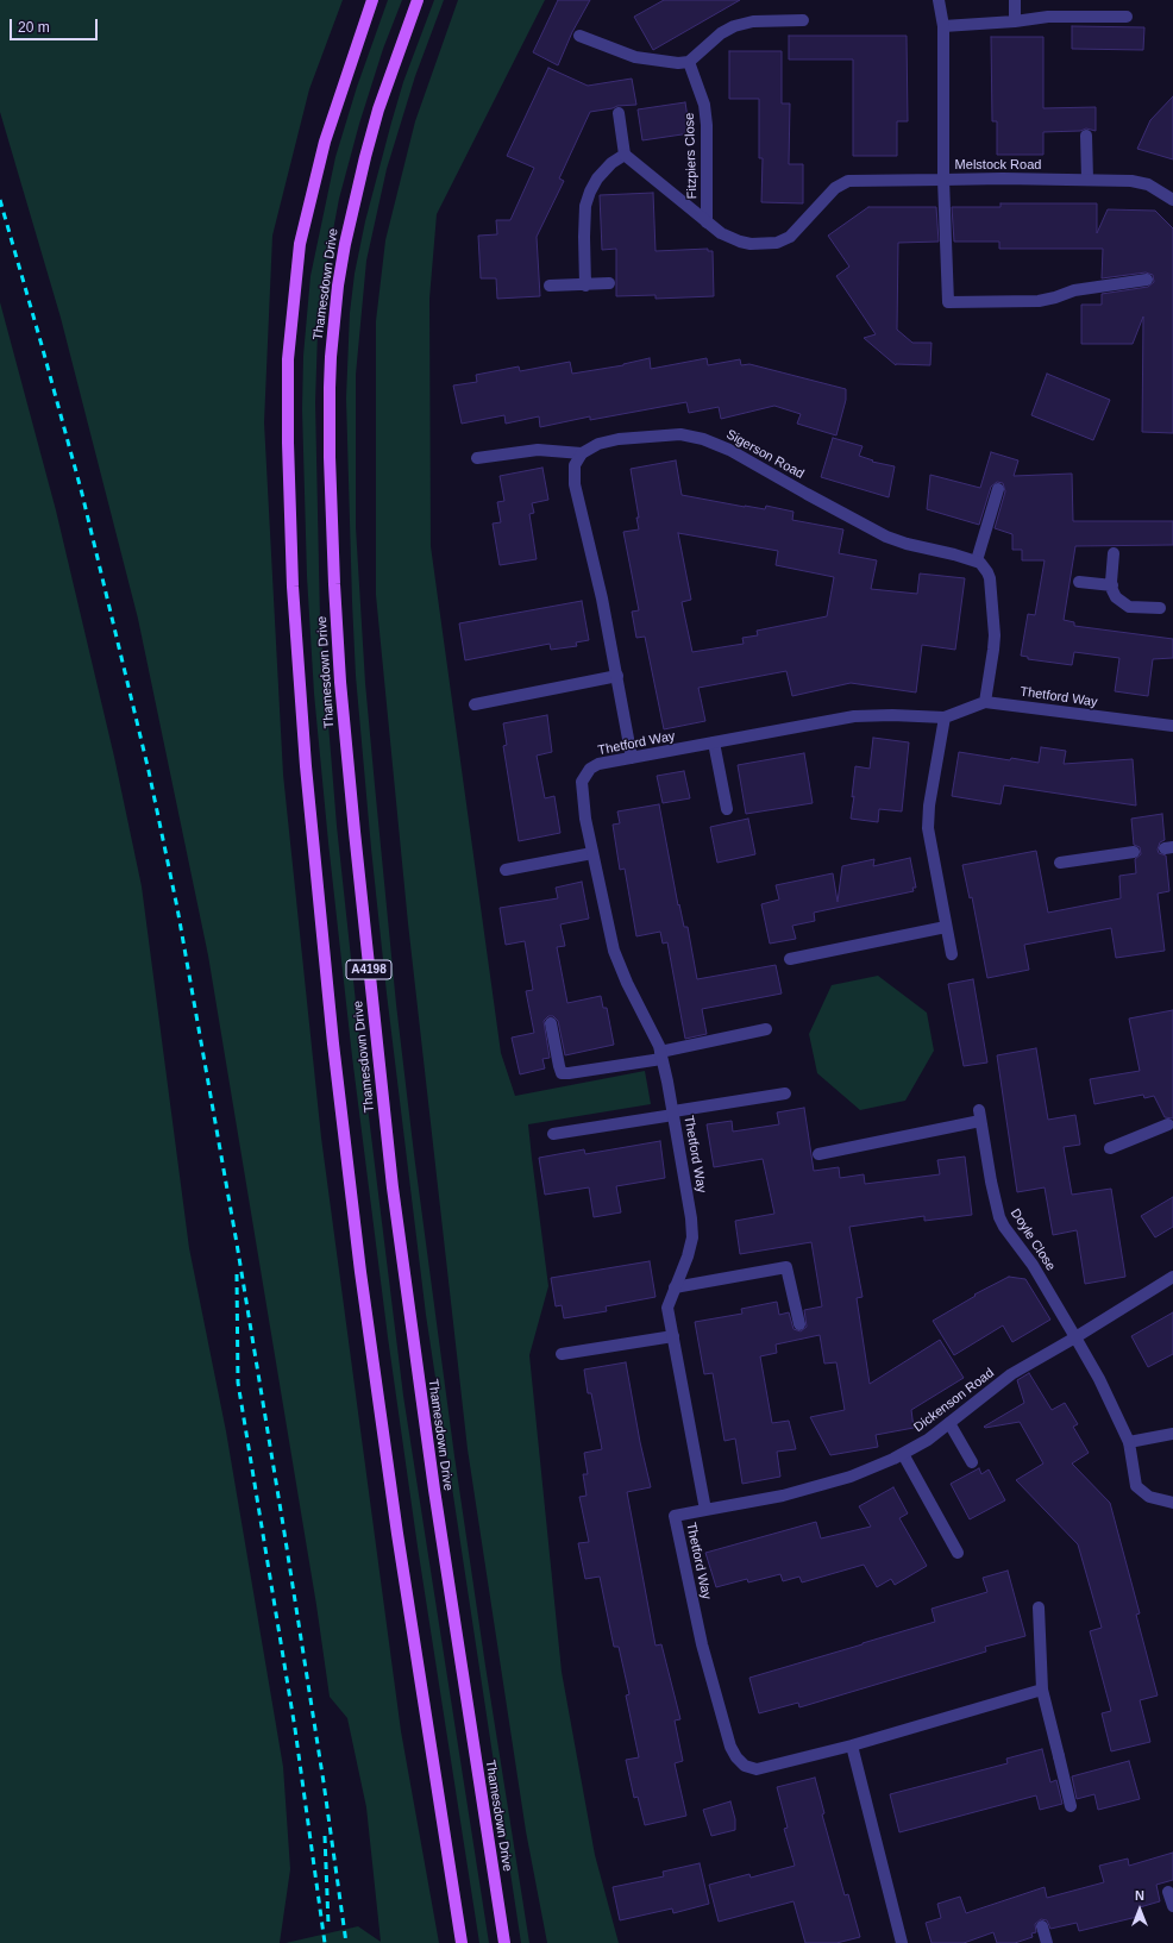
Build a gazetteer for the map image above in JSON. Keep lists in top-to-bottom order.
{
  "streets": {
    "main road": ["Thamesdown Drive", "A4198"],
    "street": [
      "Fitzpiers Close",
      "Melstock Road",
      "Sigerson Road",
      "Thetford Way",
      "Doyle Close",
      "Dickenson Road"
    ]
  },
  "crossings": [
    ["Fitzpiers Close", "Melstock Road"],
    ["Thetford Way", "Dickenson Road"],
    ["Doyle Close", "Dickenson Road"]
  ],
  "scale_bar": "20 m",
  "north": "top"
}
